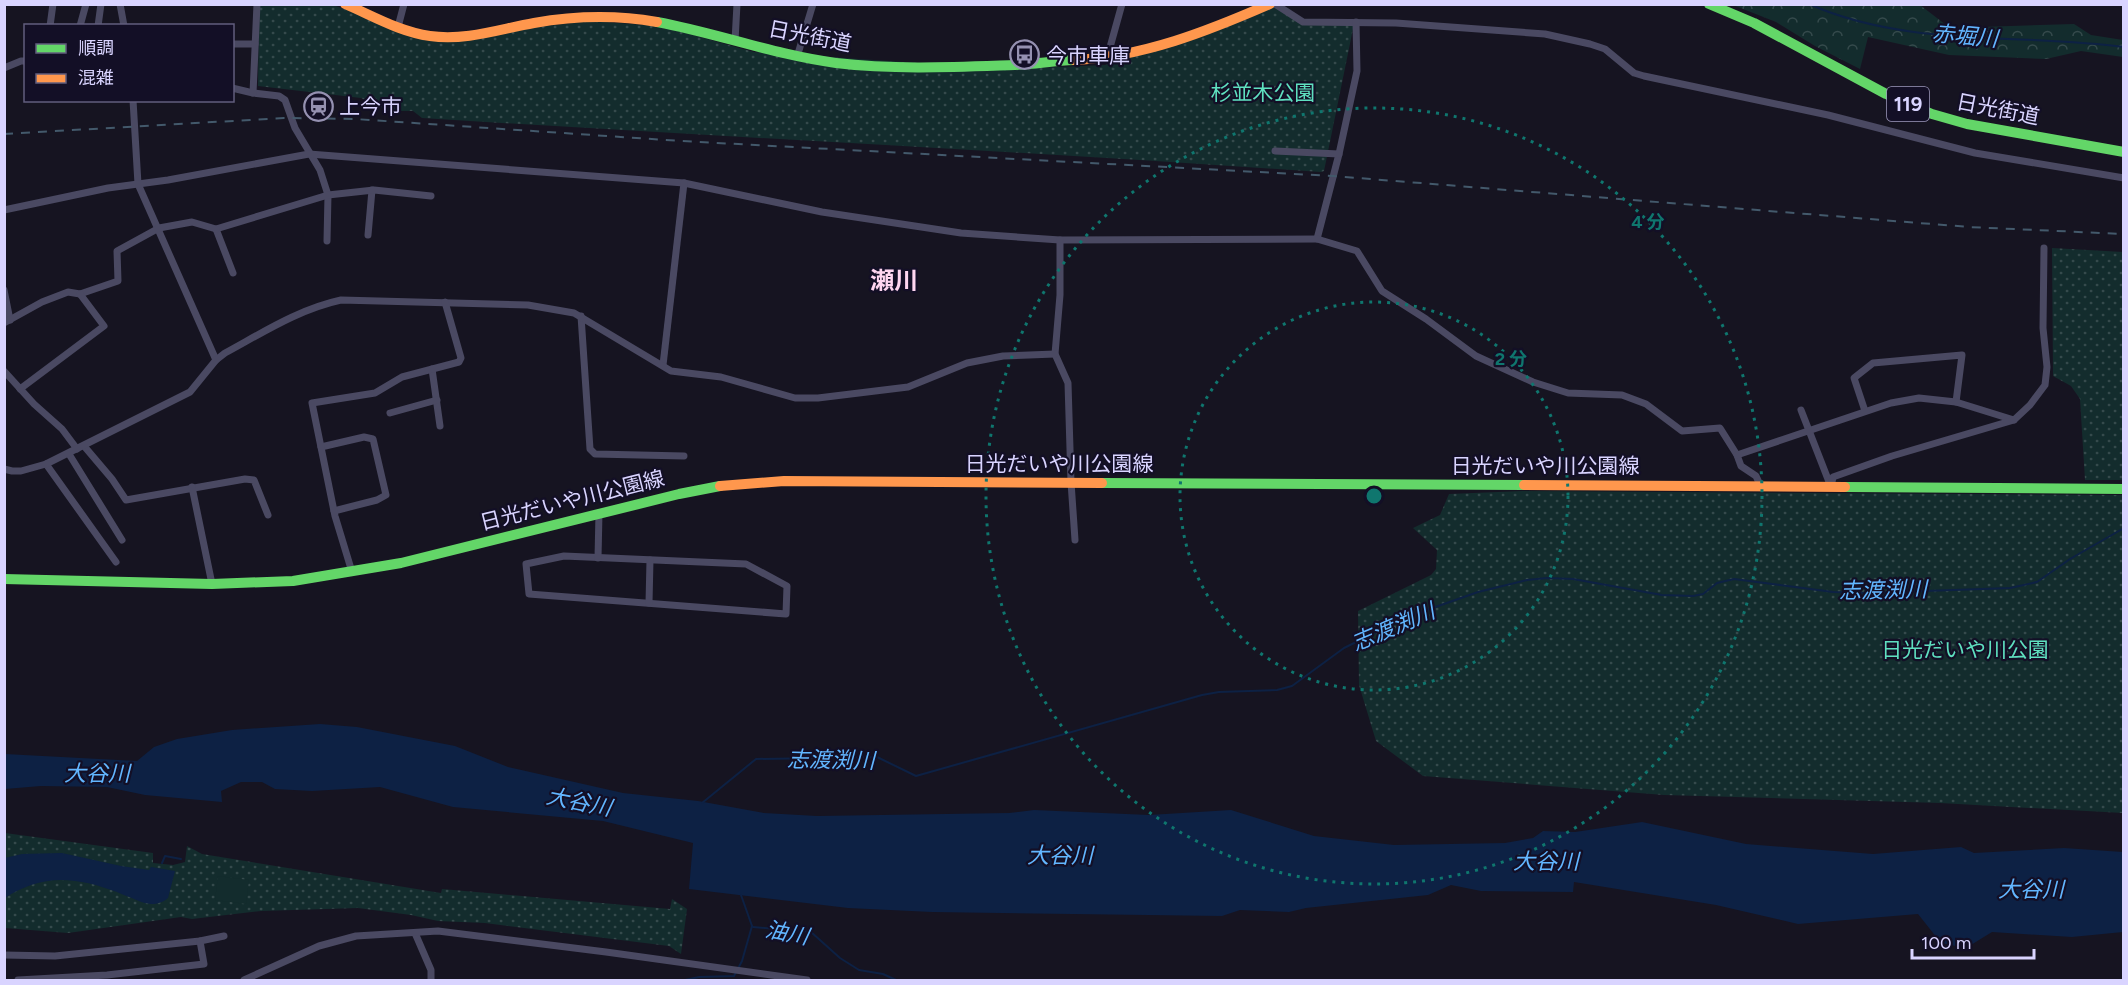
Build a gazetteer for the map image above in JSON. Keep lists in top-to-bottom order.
{
  "streets": {
    "main road": ["日光街道", "119", "日光だいや川公園線"]
  },
  "districts": ["瀬川"],
  "water": [
    "赤堀川",
    "志渡渕川",
    "大谷川",
    "油川"
  ],
  "parks": ["杉並木公園", "日光だいや川公園"],
  "places": {
    "bus stop": ["今市車庫"],
    "station": ["上今市"]
  },
  "legend": ["順調", "混雑"],
  "scale_bar": "100 m",
  "rings": ["4 分", "2 分"]
}
